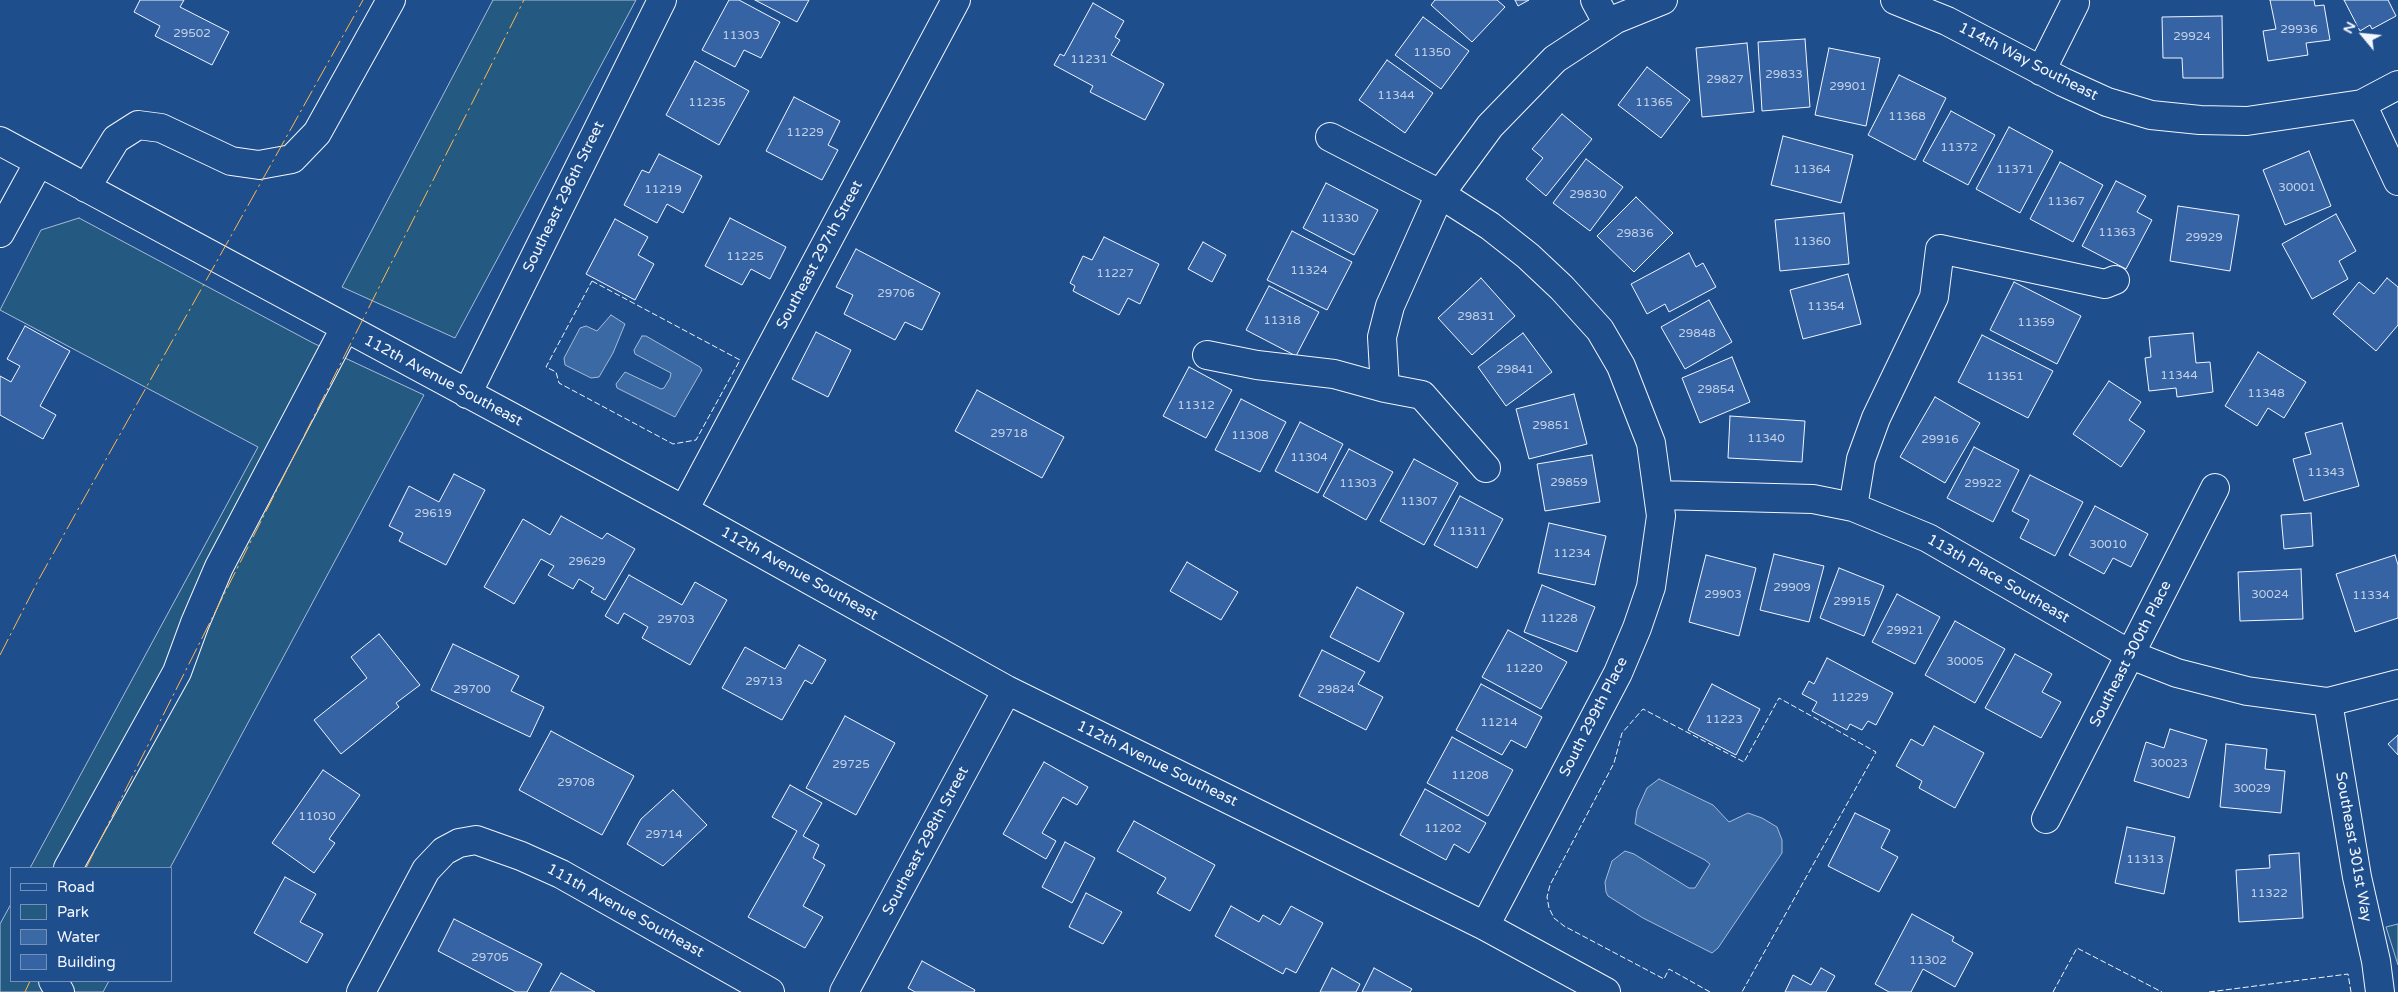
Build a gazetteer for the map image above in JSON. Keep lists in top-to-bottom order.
{
  "streets": {
    "street": [
      "114th Way Southeast",
      "Southeast 296th Street",
      "Southeast 297th Street",
      "112th Avenue Southeast",
      "113th Place Southeast",
      "Southeast 300th Place",
      "South 299th Place",
      "Southeast 298th Street",
      "Southeast 301st Way",
      "111th Avenue Southeast"
    ]
  },
  "crossings": [
    ["Southeast 296th Street", "112th Avenue Southeast"],
    ["Southeast 297th Street", "112th Avenue Southeast"],
    ["112th Avenue Southeast", "South 299th Place"],
    ["112th Avenue Southeast", "Southeast 298th Street"],
    ["113th Place Southeast", "Southeast 300th Place"],
    ["113th Place Southeast", "South 299th Place"],
    ["113th Place Southeast", "Southeast 301st Way"]
  ],
  "house_numbers": [
    "29936",
    "29502",
    "11303",
    "29924",
    "11350",
    "11231",
    "29833",
    "29827",
    "29901",
    "11344",
    "11235",
    "11365",
    "11368",
    "11229",
    "11372",
    "11364",
    "11371",
    "30001",
    "11219",
    "29830",
    "11367",
    "11330",
    "11363",
    "29836",
    "29929",
    "11360",
    "11225",
    "11324",
    "11227",
    "29706",
    "11354",
    "29831",
    "11318",
    "11359",
    "29848",
    "29841",
    "11344",
    "11351",
    "29854",
    "11348",
    "11312",
    "29851",
    "29718",
    "11308",
    "11340",
    "29916",
    "11304",
    "11343",
    "29859",
    "11303",
    "29922",
    "11307",
    "29619",
    "11311",
    "30010",
    "11234",
    "29629",
    "29909",
    "29903",
    "30024",
    "11334",
    "29915",
    "11228",
    "29703",
    "29921",
    "30005",
    "11220",
    "29713",
    "29700",
    "29824",
    "11229",
    "11223",
    "11214",
    "30023",
    "29725",
    "11208",
    "29708",
    "30029",
    "11030",
    "11202",
    "29714",
    "11313",
    "11322",
    "29705",
    "11302"
  ],
  "legend": [
    "Road",
    "Park",
    "Water",
    "Building"
  ],
  "north": "top left"
}
